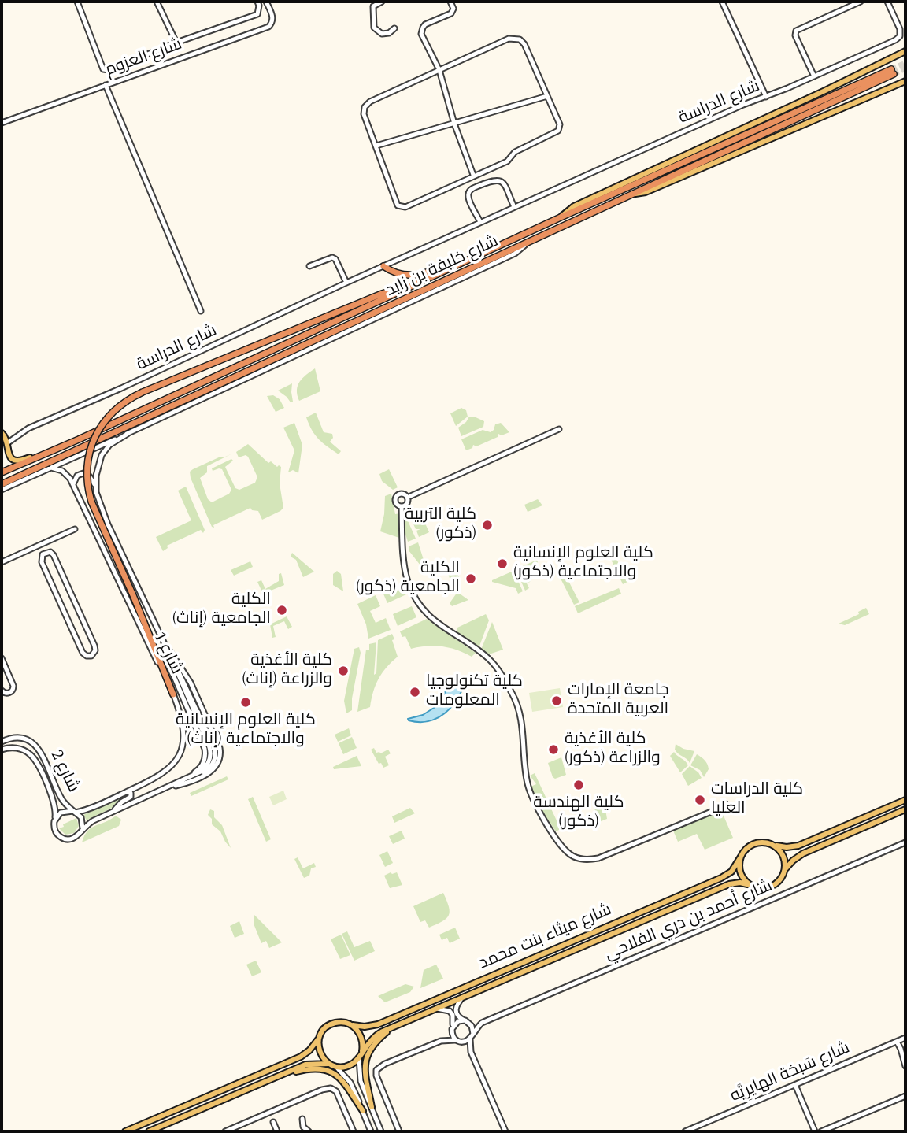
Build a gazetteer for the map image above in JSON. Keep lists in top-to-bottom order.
{
  "streets": {
    "highway": ["شارع خليفة بن زايد"],
    "main road": ["شارع ميثاء بنت محمد"],
    "street": [
      "شارع العزوم",
      "شارع الدراسة",
      "شارع 1",
      "شارع 2",
      "شارع أحمد بن دري الفلاحي",
      "شارع سَبخة الهايرِيَّه"
    ]
  },
  "crossings": [
    ["شارع 1", "شارع 2"]
  ],
  "places": [
    "كلية التربية (ذكور)",
    "كلية العلوم الإنسانية والاجتماعية (ذكور)",
    "الكلية الجامعية (ذكور)",
    "الكلية الجامعية (إناث)",
    "كلية الأغذية والزراعة (إناث)",
    "كلية تكنولوجيا المعلومات",
    "جامعة الإمارات العربية المتحدة",
    "كلية العلوم الإنسانية والاجتماعية (إناث)",
    "كلية الأغذية والزراعة (ذكور)",
    "كلية الهندسة (ذكور)",
    "كلية الدراسات العليا"
  ]
}
